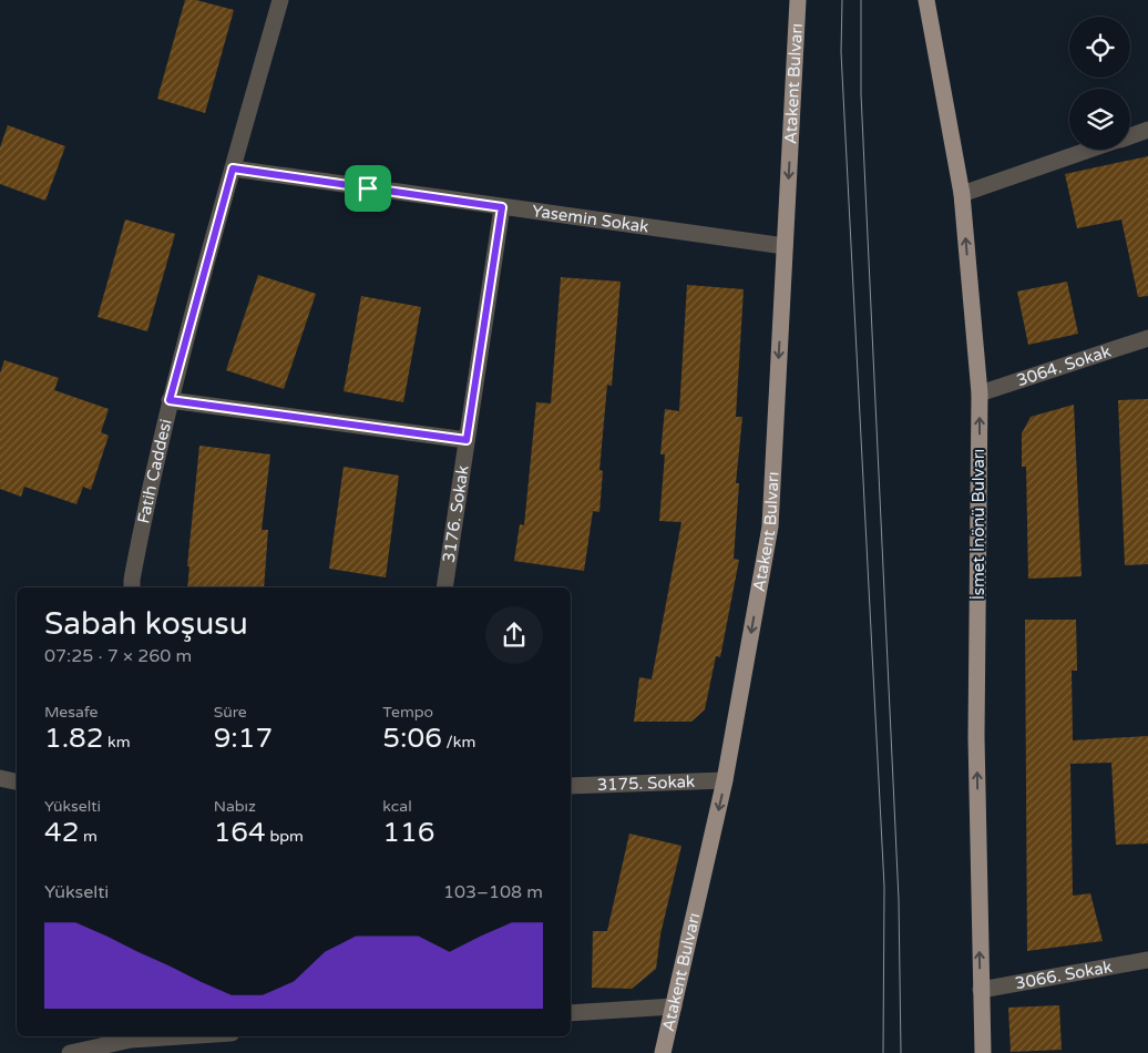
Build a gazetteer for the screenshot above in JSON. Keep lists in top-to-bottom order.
{
  "streets": {
    "main road": ["Atakent Bulvarı", "İsmet İnönü Bulvarı"],
    "street": [
      "Yasemin Sokak",
      "3064. Sokak",
      "Fatih Caddesi",
      "3176. Sokak",
      "3175. Sokak",
      "3066. Sokak"
    ]
  },
  "crossings": [
    ["Atakent Bulvarı", "Yasemin Sokak"],
    ["Atakent Bulvarı", "3175. Sokak"],
    ["Yasemin Sokak", "Fatih Caddesi"],
    ["Yasemin Sokak", "3176. Sokak"],
    ["3064. Sokak", "İsmet İnönü Bulvarı"],
    ["İsmet İnönü Bulvarı", "3066. Sokak"]
  ],
  "one_way": ["Atakent Bulvarı", "İsmet İnönü Bulvarı"],
  "page": {
    "heading": ["Sabah koşusu", "07:25 · 7 × 260 m"],
    "stats": [
      ["Mesafe", "1.82 km"],
      ["Süre", "9:17"],
      ["Tempo", "5:06 /km"],
      ["Yükselti", "42 m"],
      ["Nabız", "164 bpm"],
      ["kcal", "116"]
    ],
    "chart": ["Yükselti", "103–108 m"]
  }
}
